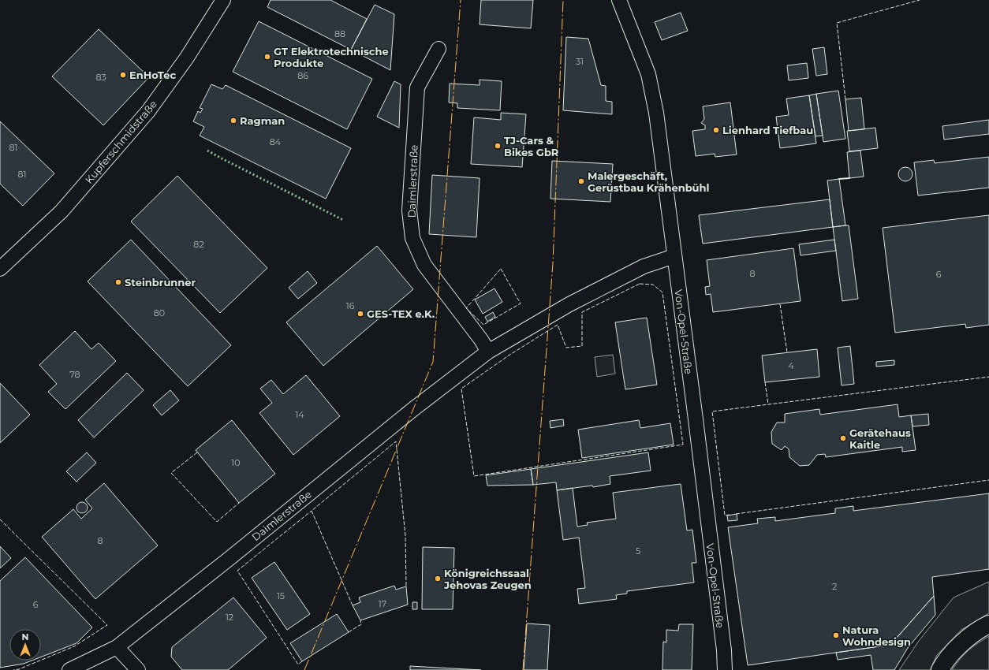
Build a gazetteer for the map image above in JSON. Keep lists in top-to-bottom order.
{
  "streets": {
    "street": ["Kupferschmidstraße", "Daimlerstraße", "Von-Opel-Straße"]
  },
  "crossings": [
    ["Daimlerstraße", "Von-Opel-Straße"]
  ],
  "places": [
    "GT Elektrotechnische Produkte",
    "EnHoTec",
    "Ragman",
    "Lienhard Tiefbau",
    "TJ-Cars & Bikes GbR",
    "Malergeschäft, Gerüstbau Krähenbühl",
    "Steinbrunner",
    "GES-TEX e.K.",
    "Gerätehaus Kaitle",
    "Königreichssaal Jehovas Zeugen",
    "Natura Wohndesign"
  ],
  "house_numbers": [
    "88",
    "31",
    "86",
    "83",
    "84",
    "81",
    "81",
    "82",
    "8",
    "6",
    "16",
    "80",
    "4",
    "78",
    "14",
    "10",
    "8",
    "5",
    "2",
    "15",
    "17",
    "6",
    "12"
  ],
  "north": "top"
}
